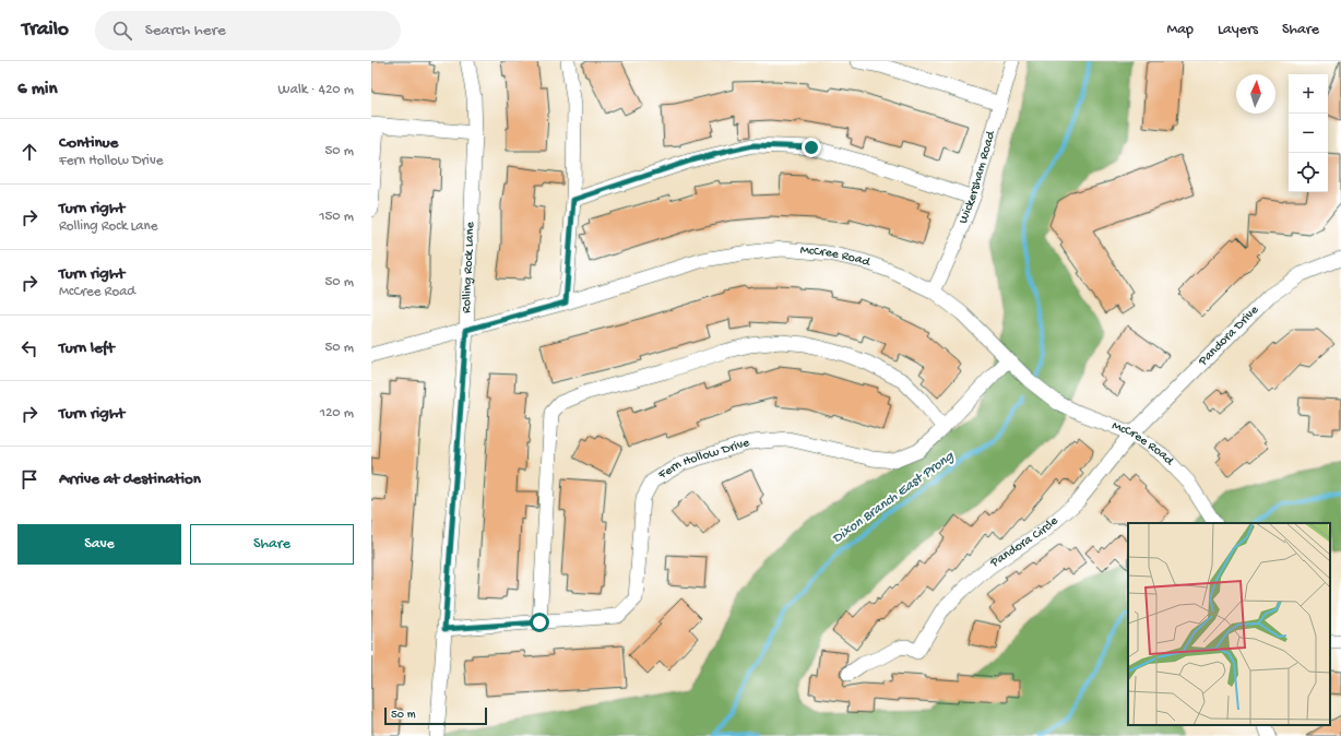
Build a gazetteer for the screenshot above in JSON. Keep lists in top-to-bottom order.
{
  "streets": {
    "street": [
      "Wickersham Road",
      "McCree Road",
      "Rolling Rock Lane",
      "Pandora Drive",
      "Fern Hollow Drive",
      "Pandora Circle"
    ]
  },
  "crossings": [
    ["Wickersham Road", "McCree Road"],
    ["McCree Road", "Rolling Rock Lane"],
    ["McCree Road", "Pandora Drive"],
    ["McCree Road", "Fern Hollow Drive"],
    ["McCree Road", "Pandora Circle"],
    ["Rolling Rock Lane", "Fern Hollow Drive"],
    ["Pandora Drive", "Pandora Circle"]
  ],
  "water": ["Dixon Branch East Prong"],
  "scale_bar": "50 m",
  "north": "top",
  "page": {
    "header": "Trailo",
    "search": "Search here",
    "nav": ["Map", "Layers", "Share"],
    "heading": ["6 min", "Walk · 420 m"],
    "map_buttons": ["+", "−"],
    "list": [
      ["Continue", "Fern Hollow Drive", "50 m"],
      ["Turn right", "Rolling Rock Lane", "150 m"],
      ["Turn right", "McCree Road", "50 m"],
      ["Turn left", "50 m"],
      ["Turn right", "120 m"],
      "Arrive at destination"
    ],
    "buttons": ["Save", "Share"],
    "scale": "50 m"
  }
}
